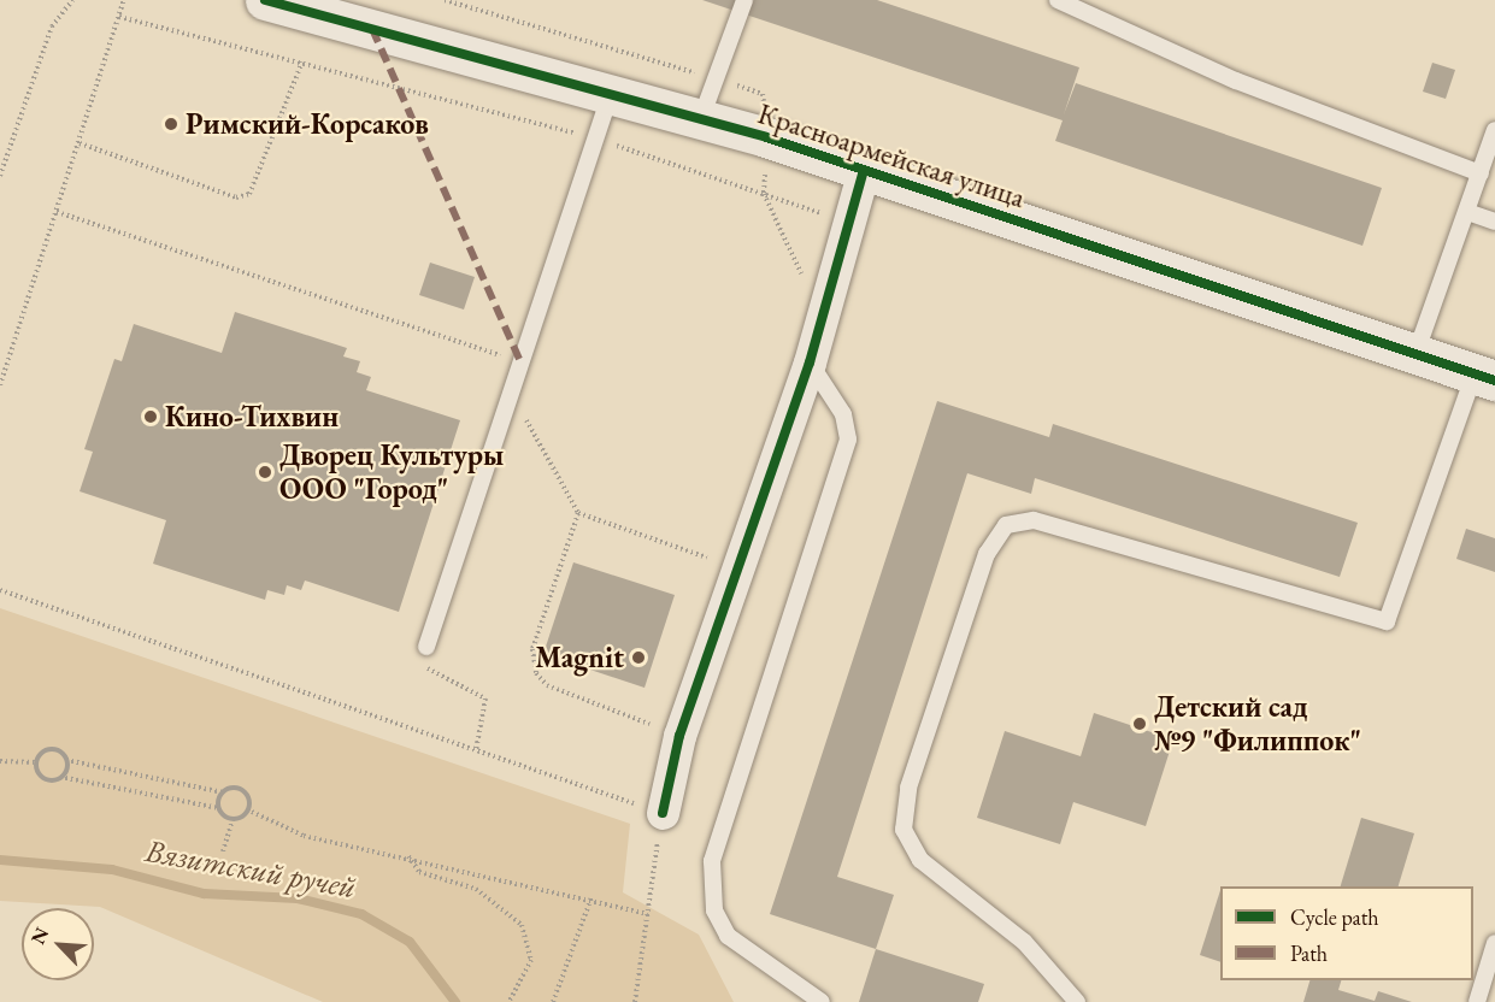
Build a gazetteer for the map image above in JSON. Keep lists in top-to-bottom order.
{
  "streets": {
    "street": ["Красноармейская улица"]
  },
  "water": ["Вязитский ручей"],
  "places": [
    "Римский-Корсаков",
    "Кино-Тихвин",
    "Дворец Культуры ООО \"Город\"",
    "Magnit",
    "Детский сад №9 \"Филиппок\""
  ],
  "legend": ["Cycle path", "Path"],
  "north": "top left"
}
